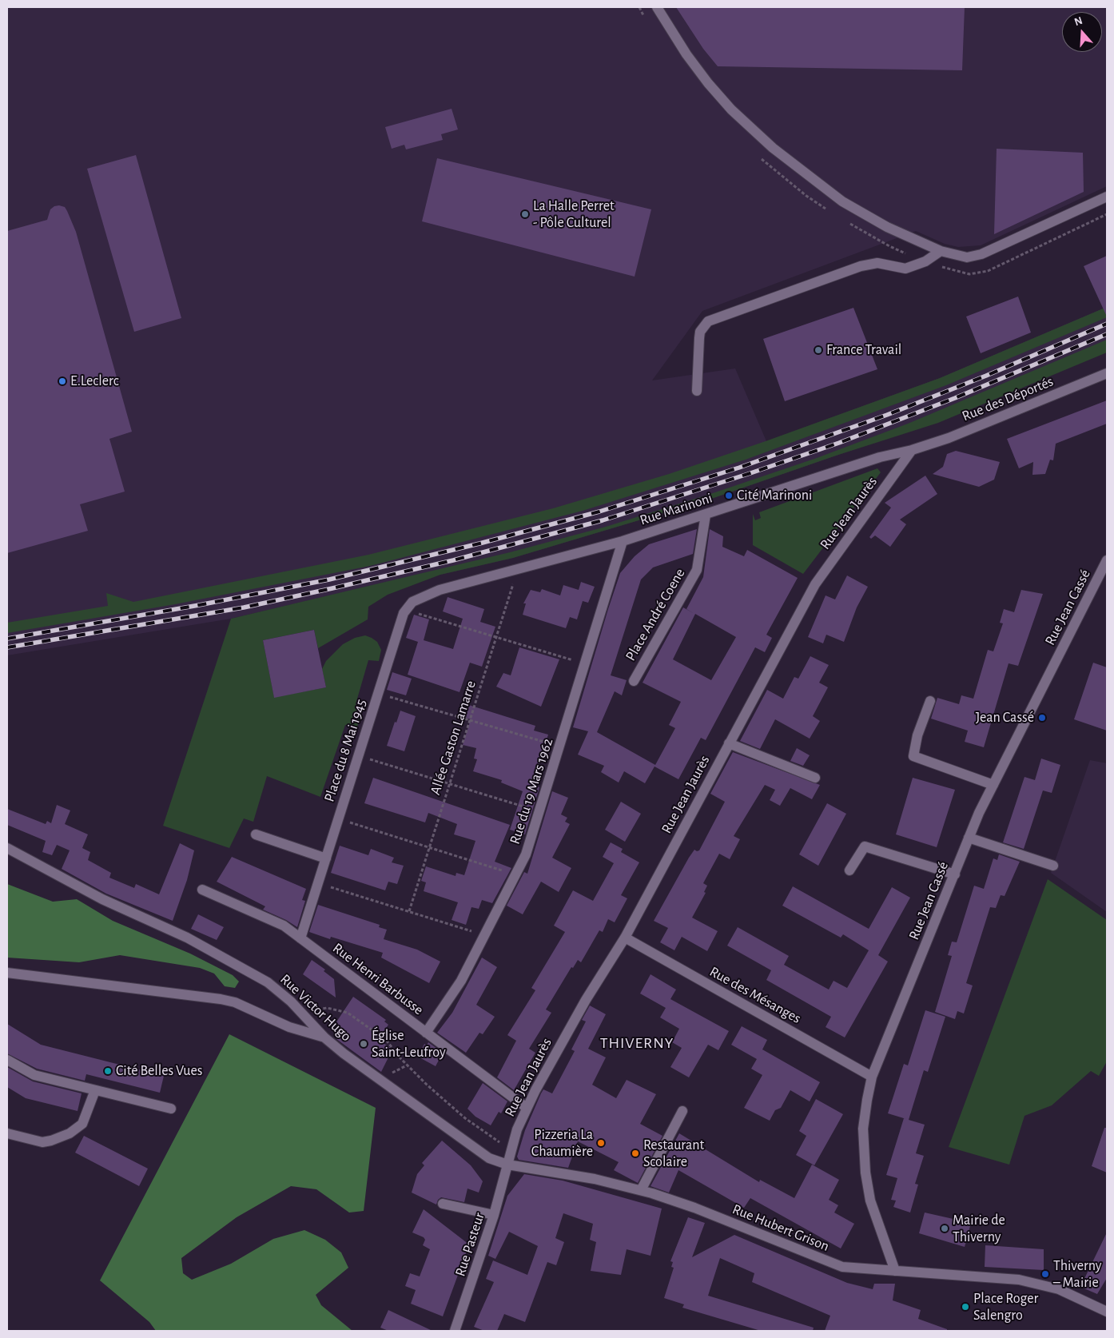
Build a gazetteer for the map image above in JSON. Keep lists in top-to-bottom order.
{
  "streets": {
    "street": [
      "Rue des Déportés",
      "Rue Marinoni",
      "Rue Jean Jaurès",
      "Rue Jean Cassé",
      "Place André Coene",
      "Place du 8 Mai 1945",
      "Rue du 19 Mars 1962",
      "Rue Henri Barbusse",
      "Rue des Mésanges",
      "Rue Victor Hugo",
      "Rue Hubert Grison",
      "Rue Pasteur"
    ],
    "path": ["Allée Gaston Lamarre"]
  },
  "crossings": [
    ["Rue des Déportés", "Rue Marinoni"],
    ["Rue des Déportés", "Rue Jean Jaurès"],
    ["Rue Marinoni", "Rue Jean Jaurès"],
    ["Rue Marinoni", "Place André Coene"],
    ["Rue Marinoni", "Allée Gaston Lamarre"],
    ["Rue Marinoni", "Place du 8 Mai 1945"],
    ["Rue Marinoni", "Rue du 19 Mars 1962"],
    ["Rue Jean Jaurès", "Rue Henri Barbusse"],
    ["Rue Jean Jaurès", "Rue des Mésanges"],
    ["Rue Jean Jaurès", "Rue Victor Hugo"],
    ["Rue Jean Jaurès", "Rue Hubert Grison"],
    ["Rue Jean Jaurès", "Rue Pasteur"],
    ["Rue Jean Cassé", "Rue des Mésanges"],
    ["Rue Jean Cassé", "Rue Hubert Grison"],
    ["Place du 8 Mai 1945", "Rue Henri Barbusse"],
    ["Rue du 19 Mars 1962", "Rue Henri Barbusse"],
    ["Rue Victor Hugo", "Rue Hubert Grison"],
    ["Rue Victor Hugo", "Rue Pasteur"],
    ["Rue Hubert Grison", "Rue Pasteur"]
  ],
  "districts": ["THIVERNY"],
  "places": [
    "La Halle Perret - Pôle Culturel",
    "France Travail",
    "E.Leclerc",
    "Cité Marinoni",
    "Jean Cassé",
    "Église Saint-Leufroy",
    "Cité Belles Vues",
    "Pizzeria La Chaumière",
    "Restaurant Scolaire",
    "Mairie de Thiverny",
    "Thiverny – Mairie",
    "Place Roger Salengro"
  ],
  "north": "top"
}
